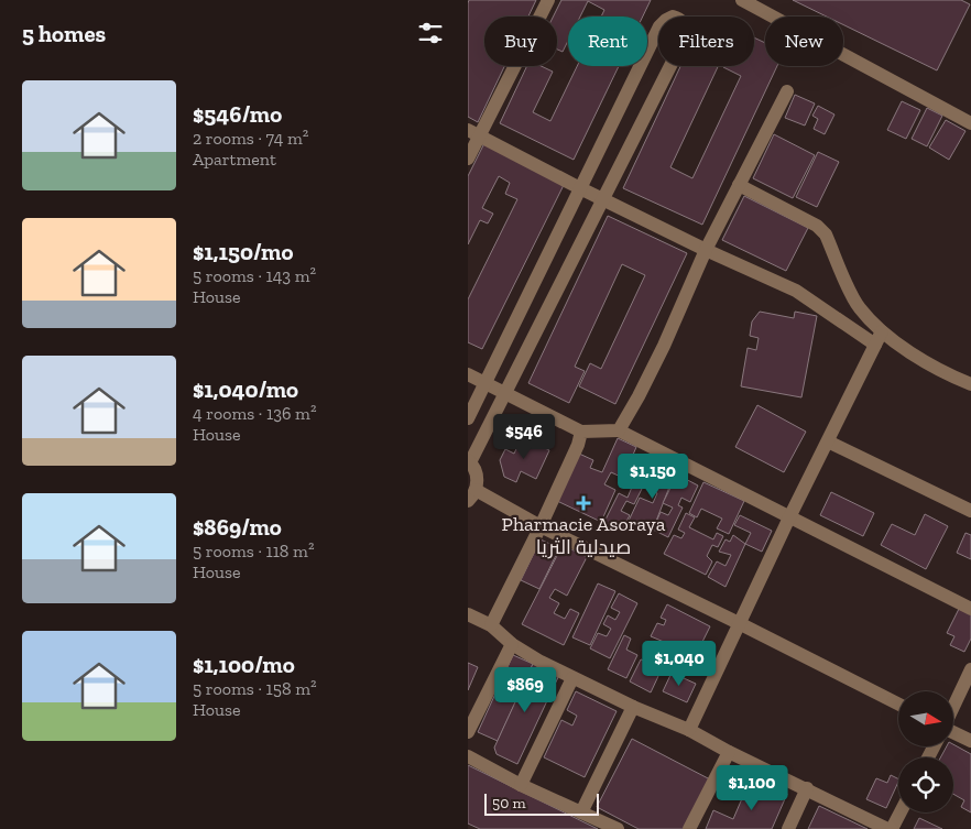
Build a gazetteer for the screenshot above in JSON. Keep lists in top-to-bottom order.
{
  "places": {
    "health": ["Pharmacie Asoraya صيدلية الثريا"]
  },
  "scale_bar": "50 m",
  "north": "right",
  "page": {
    "heading": "5 homes",
    "chip": [
      "Buy",
      "Rent",
      "Filters",
      "New"
    ],
    "list": [
      {
        "name": "$546/mo",
        "note": "2 rooms · 74 m² · Apartment"
      },
      {
        "name": "$1,150/mo",
        "note": "5 rooms · 143 m² · House"
      },
      {
        "name": "$1,040/mo",
        "note": "4 rooms · 136 m² · House"
      },
      {
        "name": "$869/mo",
        "note": "5 rooms · 118 m² · House"
      },
      {
        "name": "$1,100/mo",
        "note": "5 rooms · 158 m² · House"
      }
    ],
    "price": [
      "$546",
      "$1,150",
      "$1,040",
      "$869",
      "$1,100"
    ],
    "scale": "50 m"
  }
}
